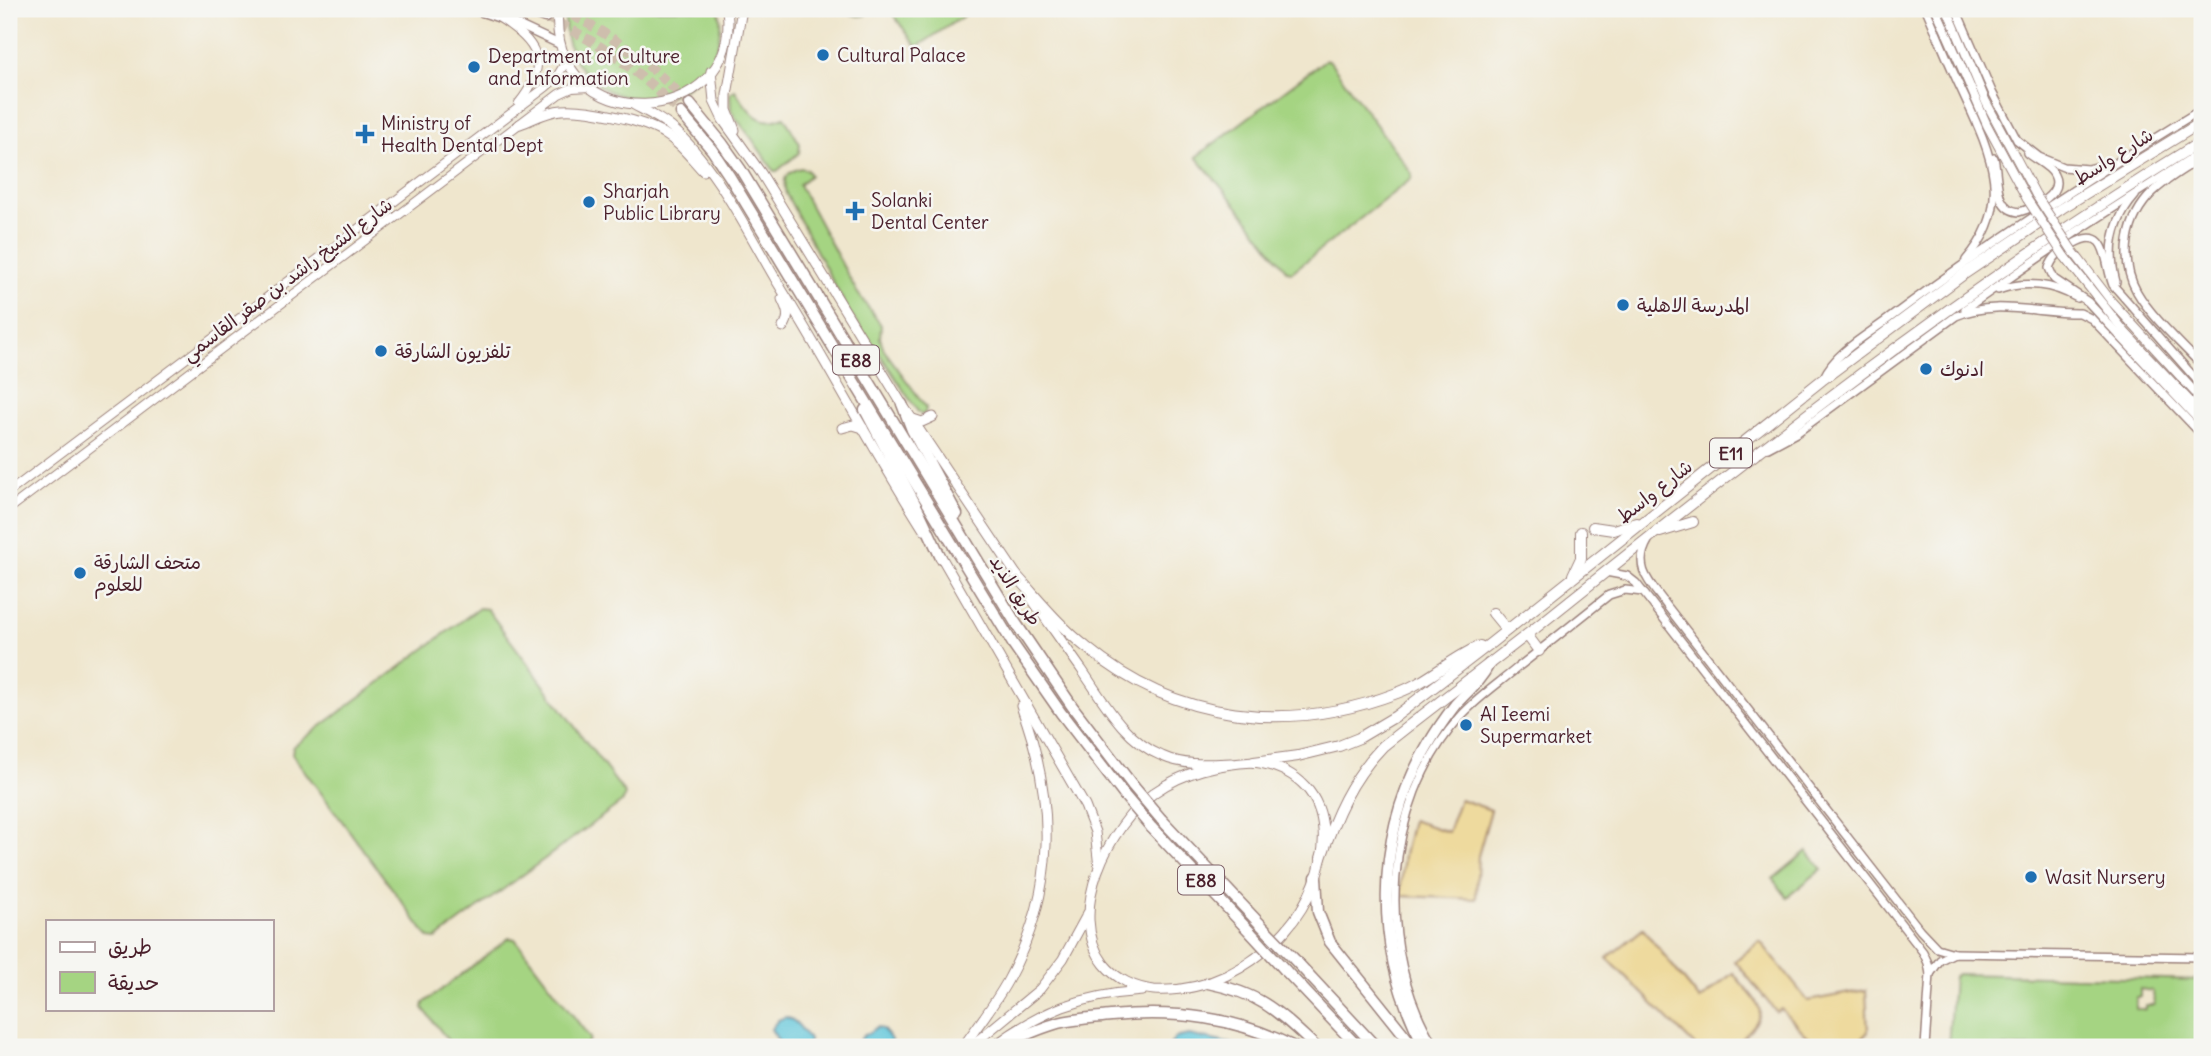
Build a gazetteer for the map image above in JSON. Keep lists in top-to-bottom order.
{
  "streets": {
    "highway": [
      "شارع واسط",
      "E88",
      "E11",
      "طريق الذيد"
    ],
    "main road": ["شارع الشيخ راشد بن صقر القاسمي"]
  },
  "places": {
    "other": [
      "Cultural Palace",
      "Department of Culture and Information",
      "Sharjah Public Library",
      "المدرسة الاهلية",
      "تلفزيون الشارقة",
      "ادنوك",
      "متحف الشارقة للعلوم",
      "Al Ieemi Supermarket",
      "Wasit Nursery"
    ],
    "health": ["Ministry of Health Dental Dept", "Solanki Dental Center"]
  },
  "legend": ["طريق", "حديقة"]
}
